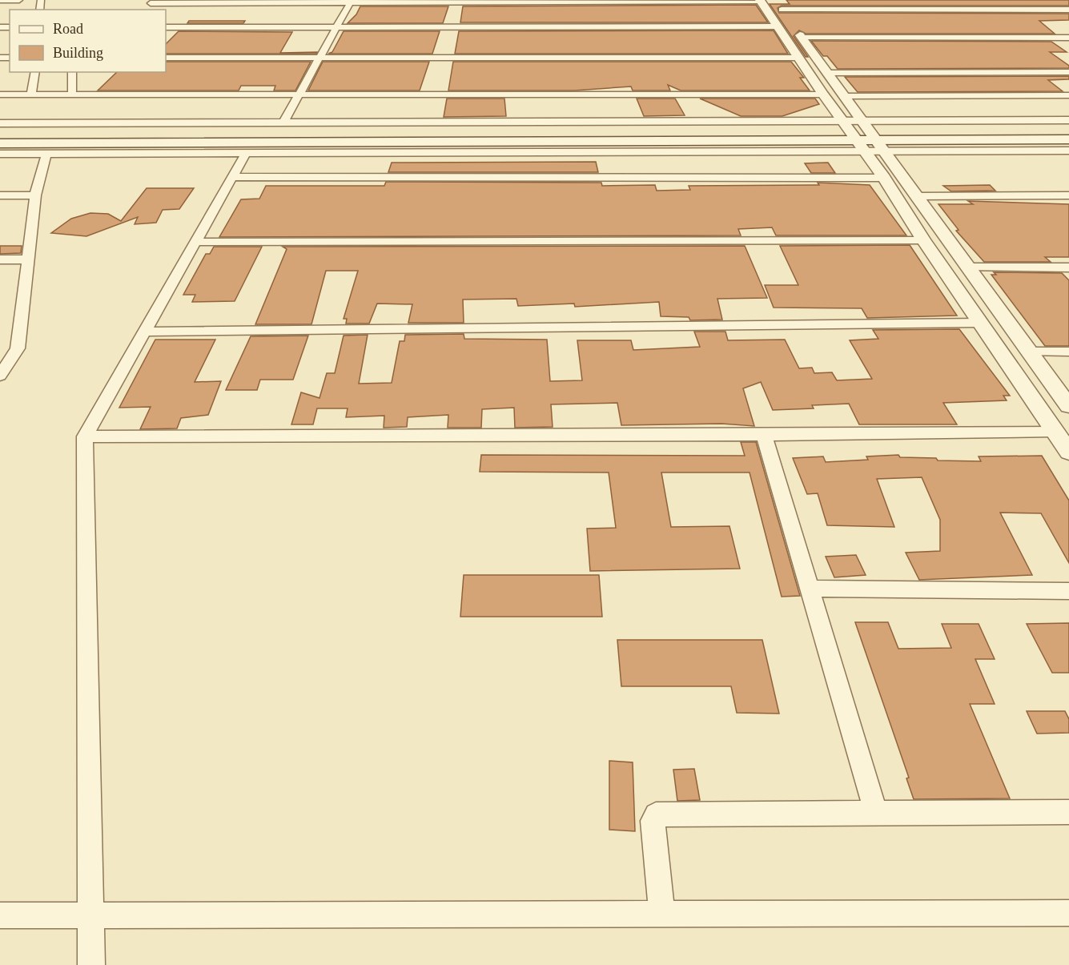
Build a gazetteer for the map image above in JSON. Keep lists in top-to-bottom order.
{
  "legend": ["Road", "Building"]
}
